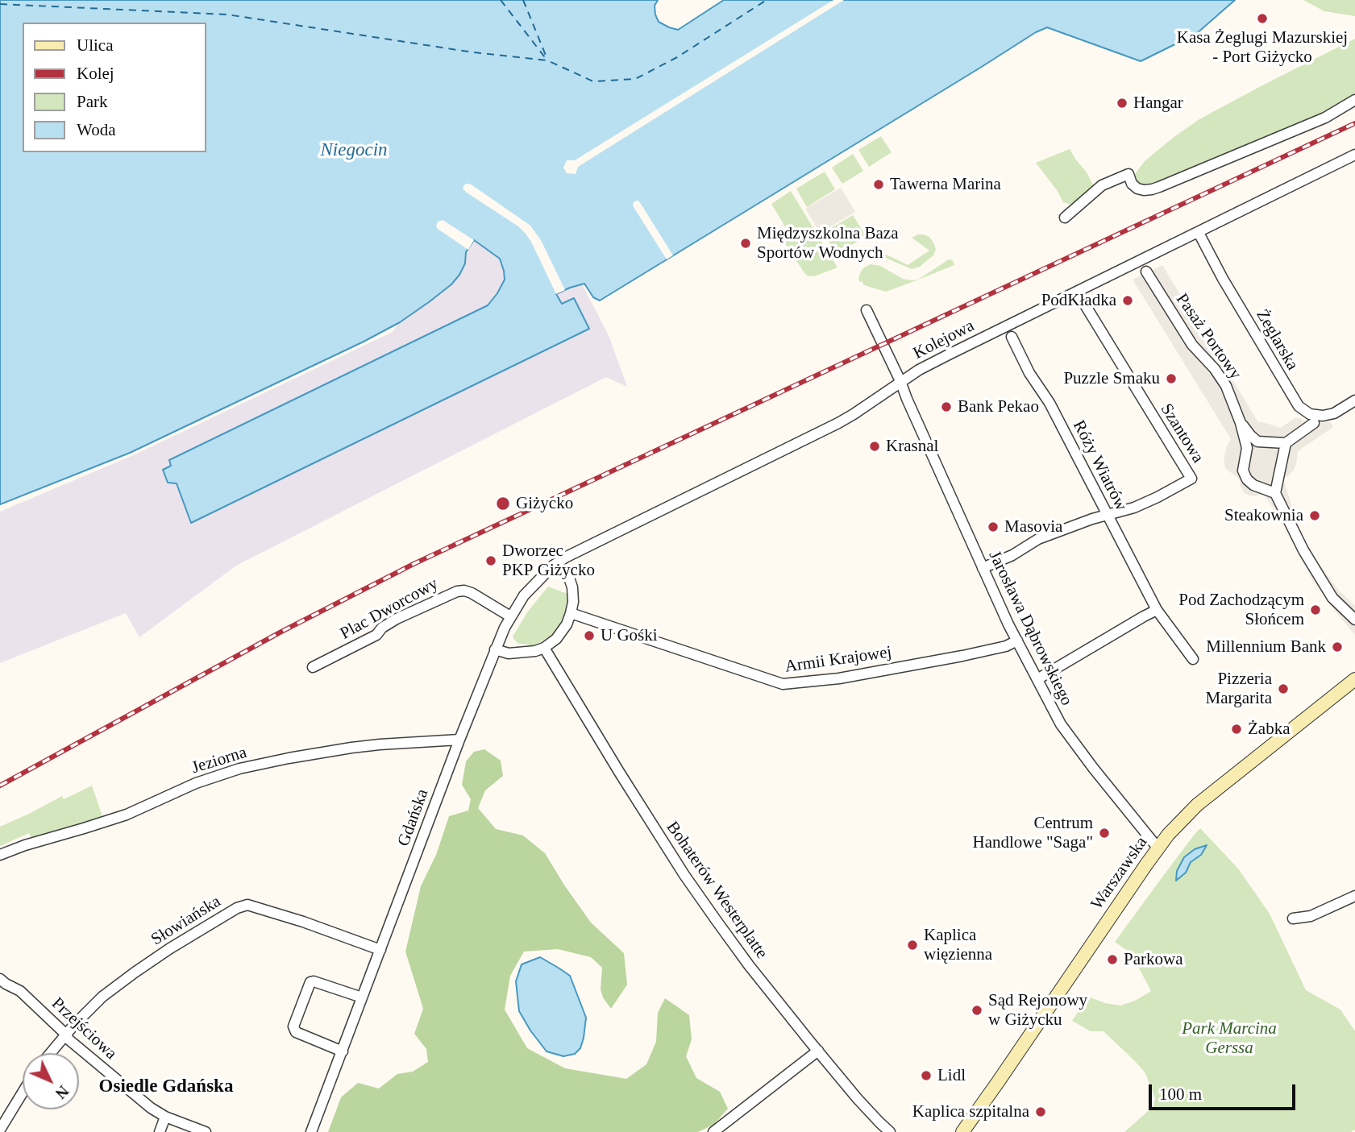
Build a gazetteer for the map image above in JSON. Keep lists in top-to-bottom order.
{
  "streets": {
    "street": [
      "Pasaż Portowy",
      "Kolejowa",
      "Żeglarska",
      "Szantowa",
      "Róży Wiatrów",
      "Plac Dworcowy",
      "Jarosława Dąbrowskiego",
      "Armii Krajowej",
      "Jeziorna",
      "Gdańska",
      "Warszawska",
      "Bohaterów Westerplatte",
      "Słowiańska",
      "Przejściowa"
    ]
  },
  "crossings": [
    ["Kolejowa", "Żeglarska"],
    ["Kolejowa", "Szantowa"],
    ["Kolejowa", "Jarosława Dąbrowskiego"],
    ["Szantowa", "Róży Wiatrów"],
    ["Szantowa", "Jarosława Dąbrowskiego"],
    ["Jarosława Dąbrowskiego", "Armii Krajowej"],
    ["Jarosława Dąbrowskiego", "Warszawska"],
    ["Jeziorna", "Gdańska"],
    ["Gdańska", "Słowiańska"],
    ["Słowiańska", "Przejściowa"]
  ],
  "districts": ["Osiedle Gdańska"],
  "water": ["Niegocin"],
  "parks": ["Park Marcina Gerssa"],
  "places": [
    "Kasa Żeglugi Mazurskiej - Port Giżycko",
    "Hangar",
    "Tawerna Marina",
    "Międzyszkolna Baza Sportów Wodnych",
    "PodKładka",
    "Puzzle Smaku",
    "Bank Pekao",
    "Krasnal",
    "Giżycko",
    "Steakownia",
    "Masovia",
    "Dworzec PKP Giżycko",
    "Pod Zachodzącym Słońcem",
    "U Gośki",
    "Millennium Bank",
    "Pizzeria Margarita",
    "Żabka",
    "Centrum Handlowe \"Saga\"",
    "Kaplica więzienna",
    "Parkowa",
    "Sąd Rejonowy w Giżycku",
    "Lidl",
    "Kaplica szpitalna"
  ],
  "legend": [
    "Ulica",
    "Kolej",
    "Park",
    "Woda"
  ],
  "scale_bar": "100 m",
  "north": "bottom right"
}
